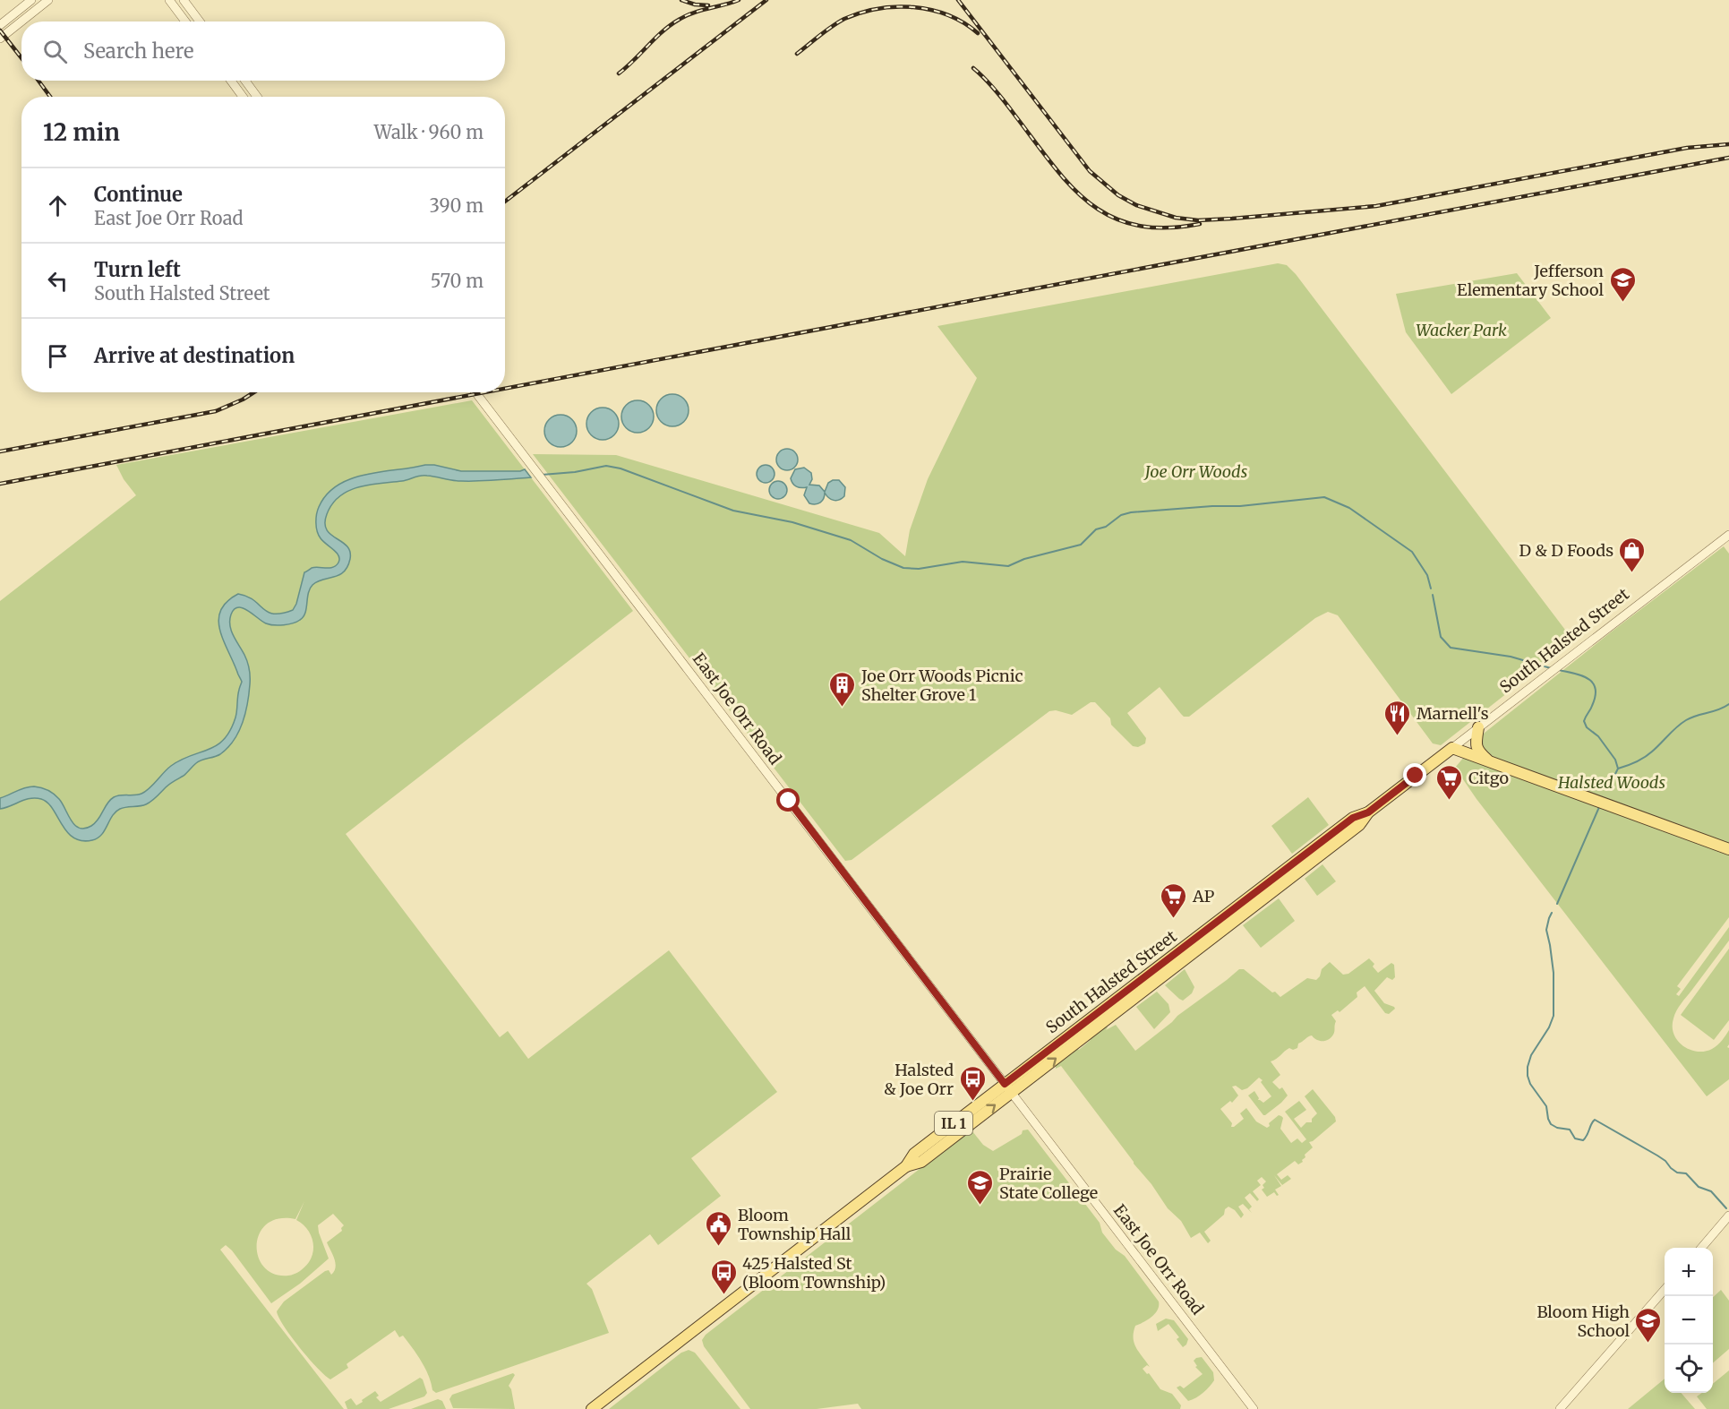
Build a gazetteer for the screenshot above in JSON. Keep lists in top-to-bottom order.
{
  "streets": {
    "main road": ["South Halsted Street", "IL 1"],
    "street": ["East Joe Orr Road"]
  },
  "crossings": [
    ["South Halsted Street", "East Joe Orr Road"]
  ],
  "parks": ["Wacker Park", "Joe Orr Woods", "Halsted Woods"],
  "places": {
    "school or university": ["Jefferson Elementary School", "Prairie State College", "Bloom High School"],
    "shop": ["D & D Foods"],
    "building": ["Joe Orr Woods Picnic Shelter Grove 1"],
    "restaurant": ["Marnell's"],
    "supermarket": ["Citgo", "AP"],
    "bus stop": ["Halsted & Joe Orr", "425 Halsted St (Bloom Township)"],
    "public building": ["Bloom Township Hall"]
  },
  "page": {
    "search": "Search here",
    "heading": ["12 min", "Walk · 960 m"],
    "list": [
      ["Continue", "East Joe Orr Road", "390 m"],
      ["Turn left", "South Halsted Street", "570 m"],
      "Arrive at destination"
    ],
    "map_buttons": ["+", "−"]
  }
}
